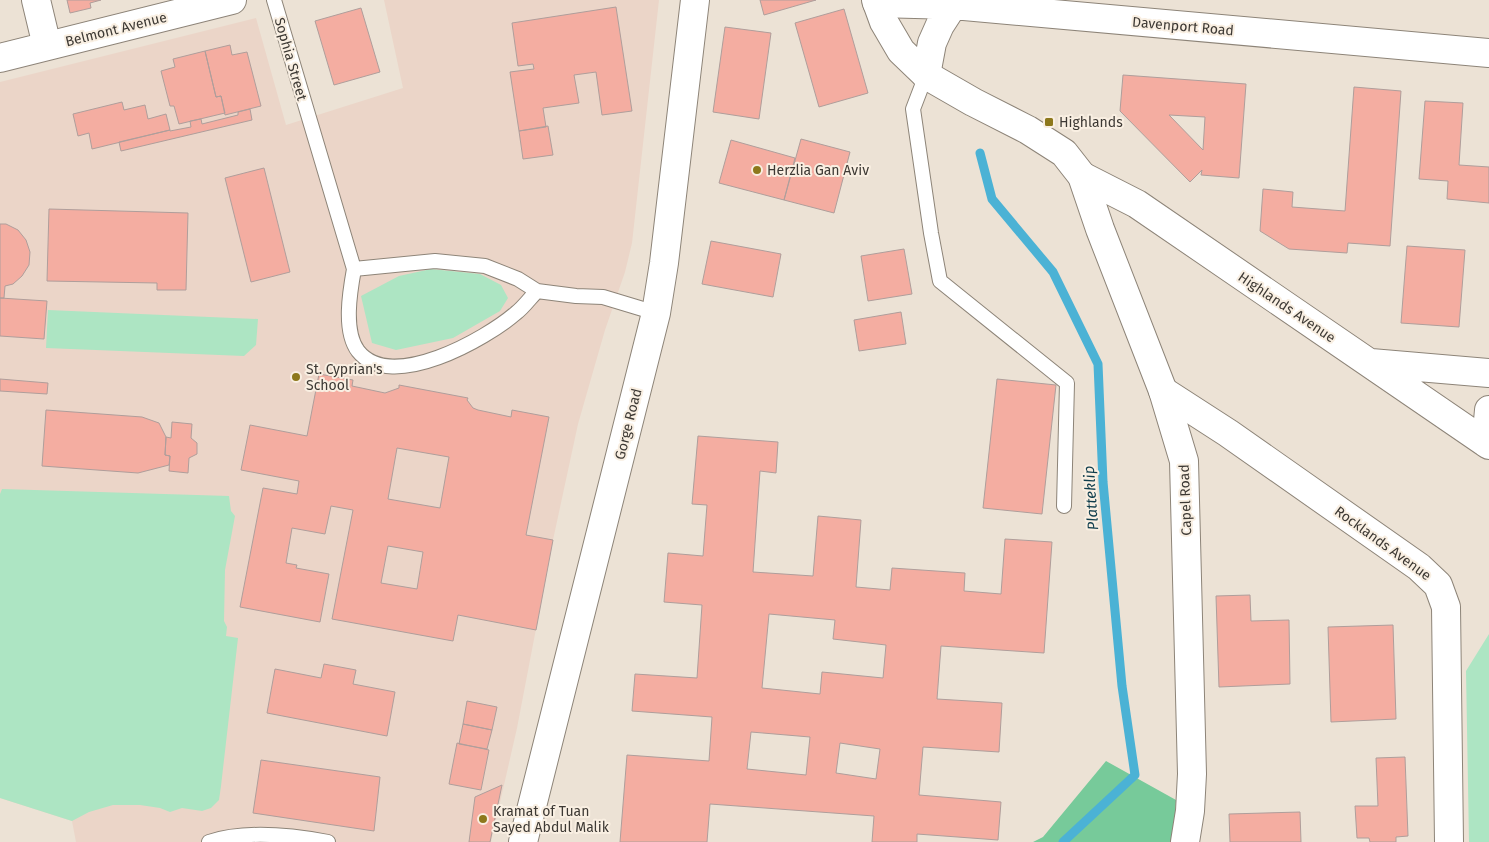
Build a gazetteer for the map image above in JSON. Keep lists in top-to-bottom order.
{
  "streets": {
    "street": [
      "Davenport Road",
      "Belmont Avenue",
      "Highlands Avenue",
      "Gorge Road",
      "Capel Road",
      "Rocklands Avenue"
    ],
    "lane": ["Sophia Street"]
  },
  "crossings": [
    ["Highlands Avenue", "Capel Road"],
    ["Capel Road", "Rocklands Avenue"]
  ],
  "water": ["Platteklip"],
  "places": {
    "transit": ["Highlands"],
    "other": ["Herzlia Gan Aviv", "St. Cyprian's School", "Kramat of Tuan Sayed Abdul Malik"]
  }
}
